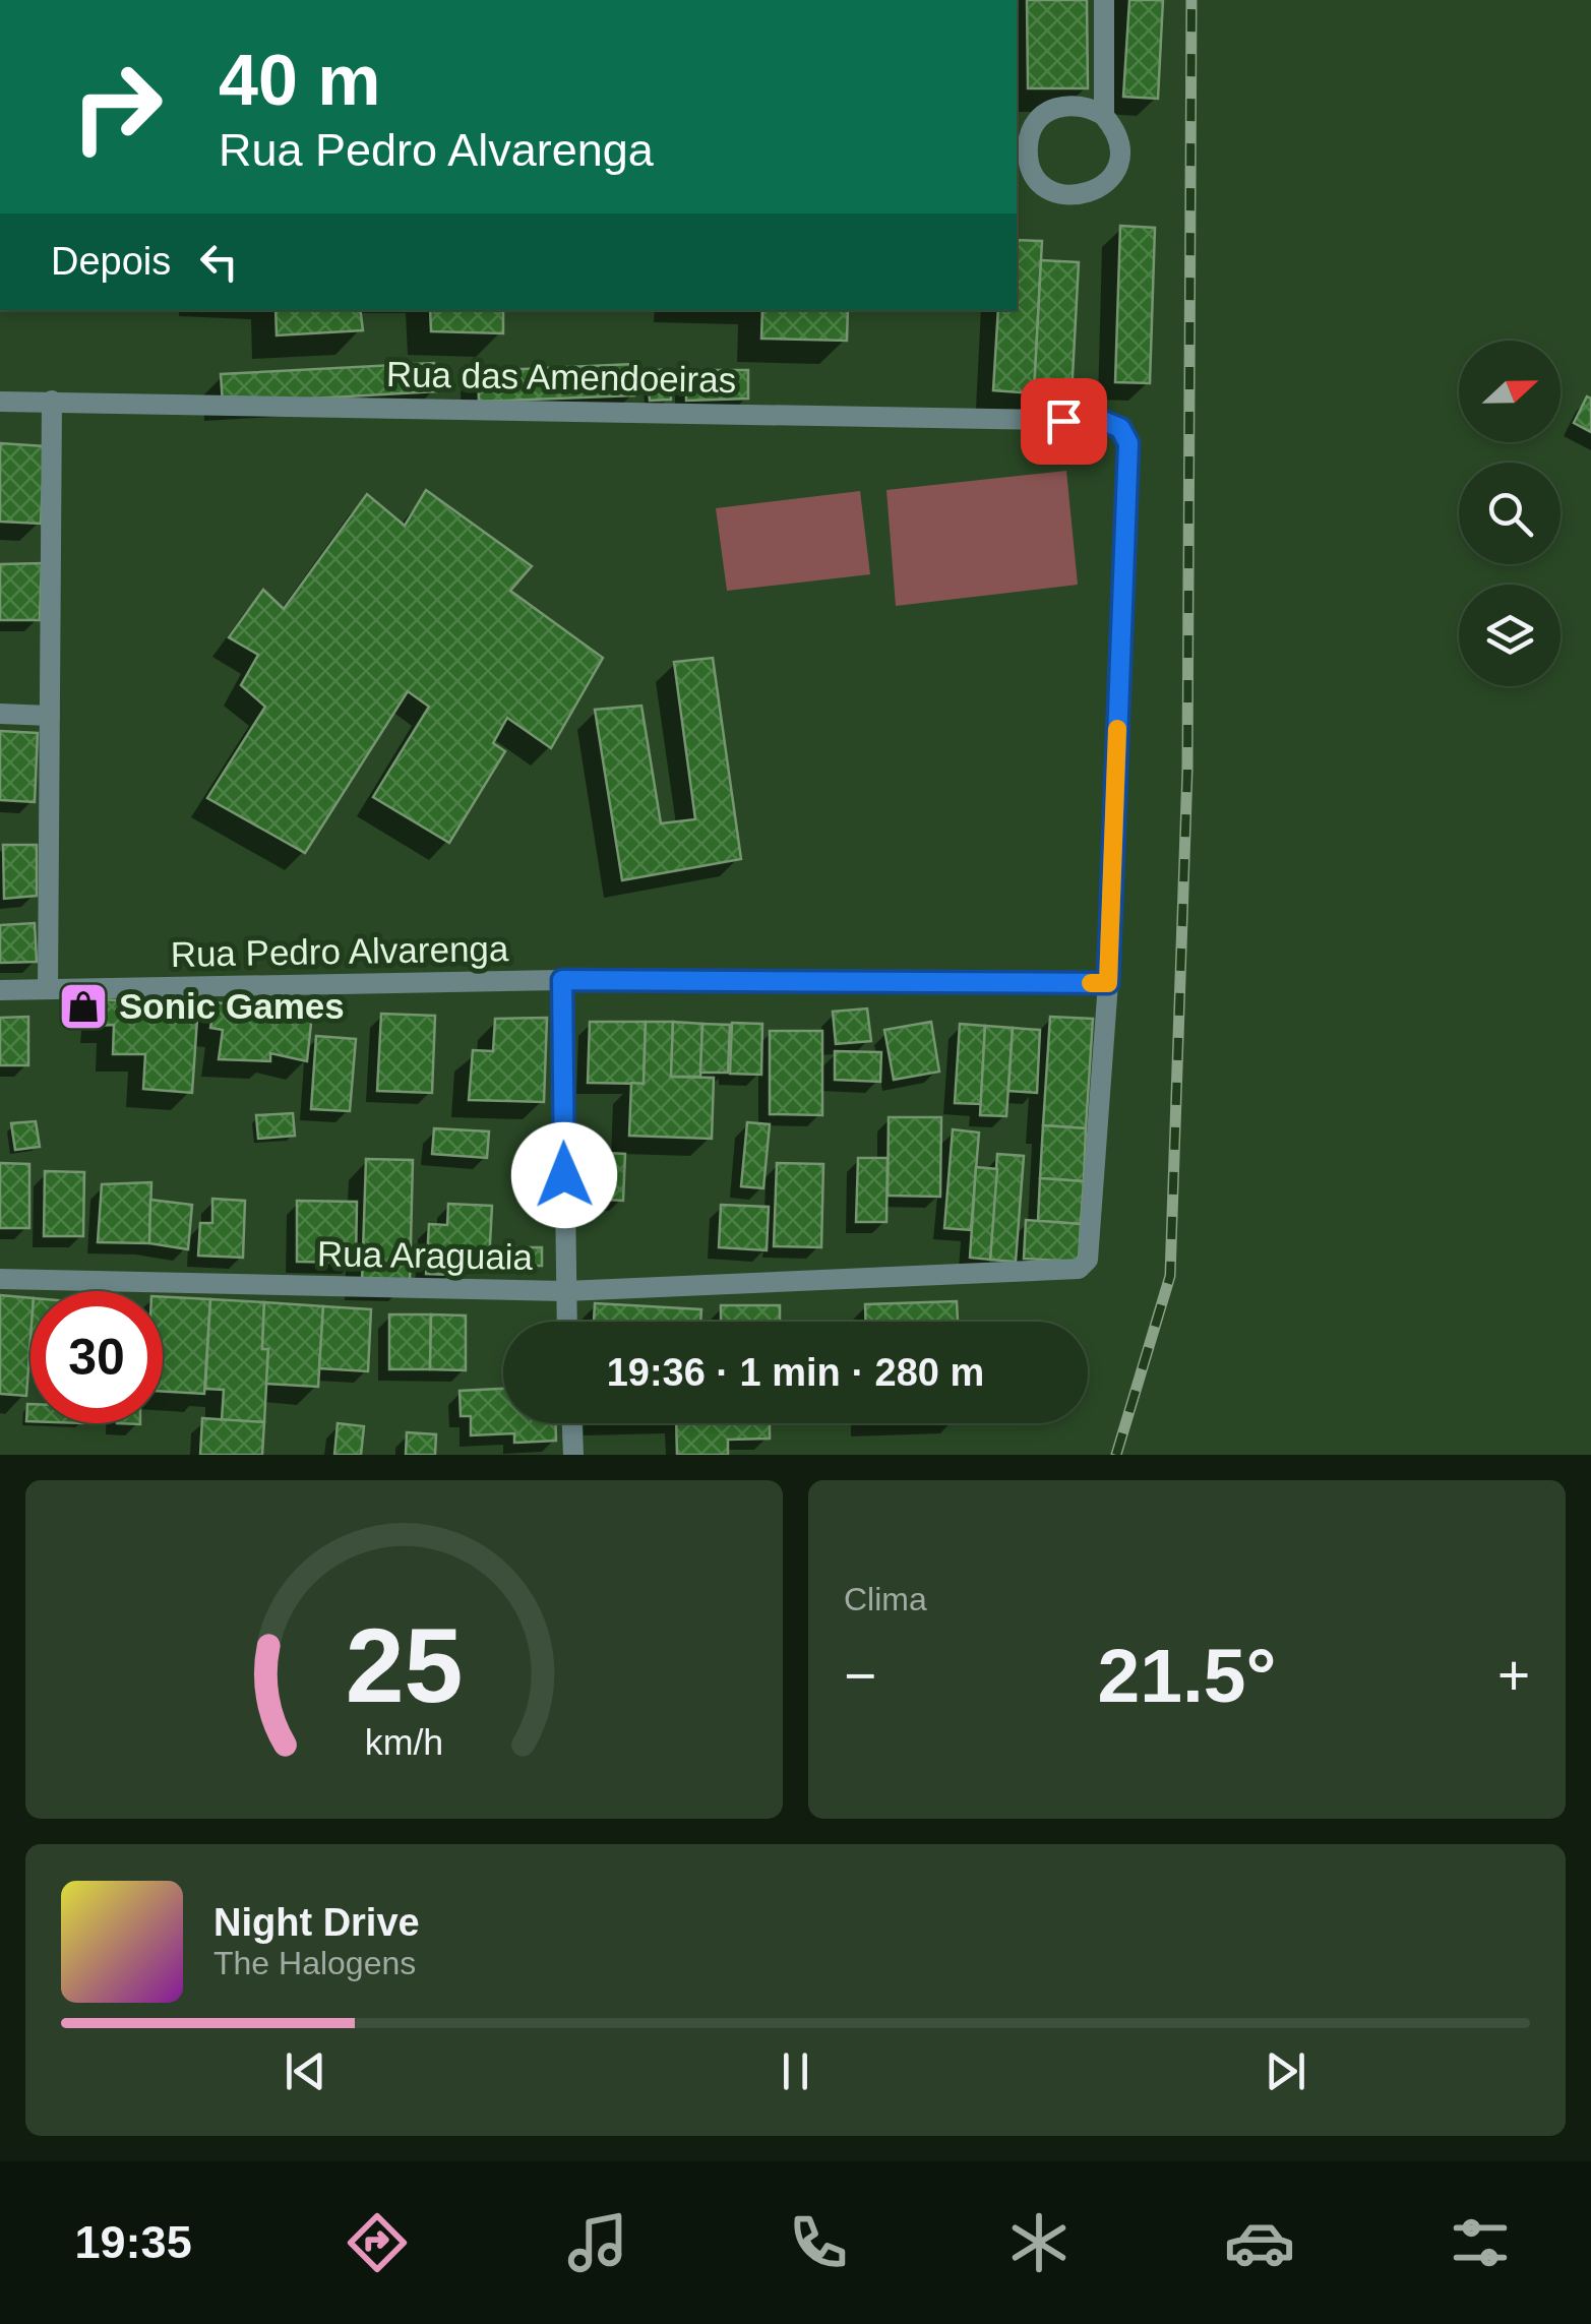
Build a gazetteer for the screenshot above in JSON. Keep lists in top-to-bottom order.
{
  "streets": {
    "street": ["Rua das Amendoeiras", "Rua Pedro Alvarenga", "Rua Araguaia"]
  },
  "crossings": [
    ["Rua das Amendoeiras", "Rua Pedro Alvarenga"],
    ["Rua das Amendoeiras", "Rua Araguaia"],
    ["Rua Pedro Alvarenga", "Rua Araguaia"]
  ],
  "places": {
    "shop": ["Sonic Games"]
  },
  "north": "right",
  "page": {
    "turn": ["40 m", "Rua Pedro Alvarenga"],
    "then": "Depois",
    "limit": "30",
    "trip": "19:36 · 1 min · 280 m",
    "tile": "Clima",
    "heat": ["−", "21.5°", "+"],
    "song": ["Night Drive", "The Halogens"],
    "tabs": "19:35",
    "gauge": ["25", "km/h"]
  }
}
